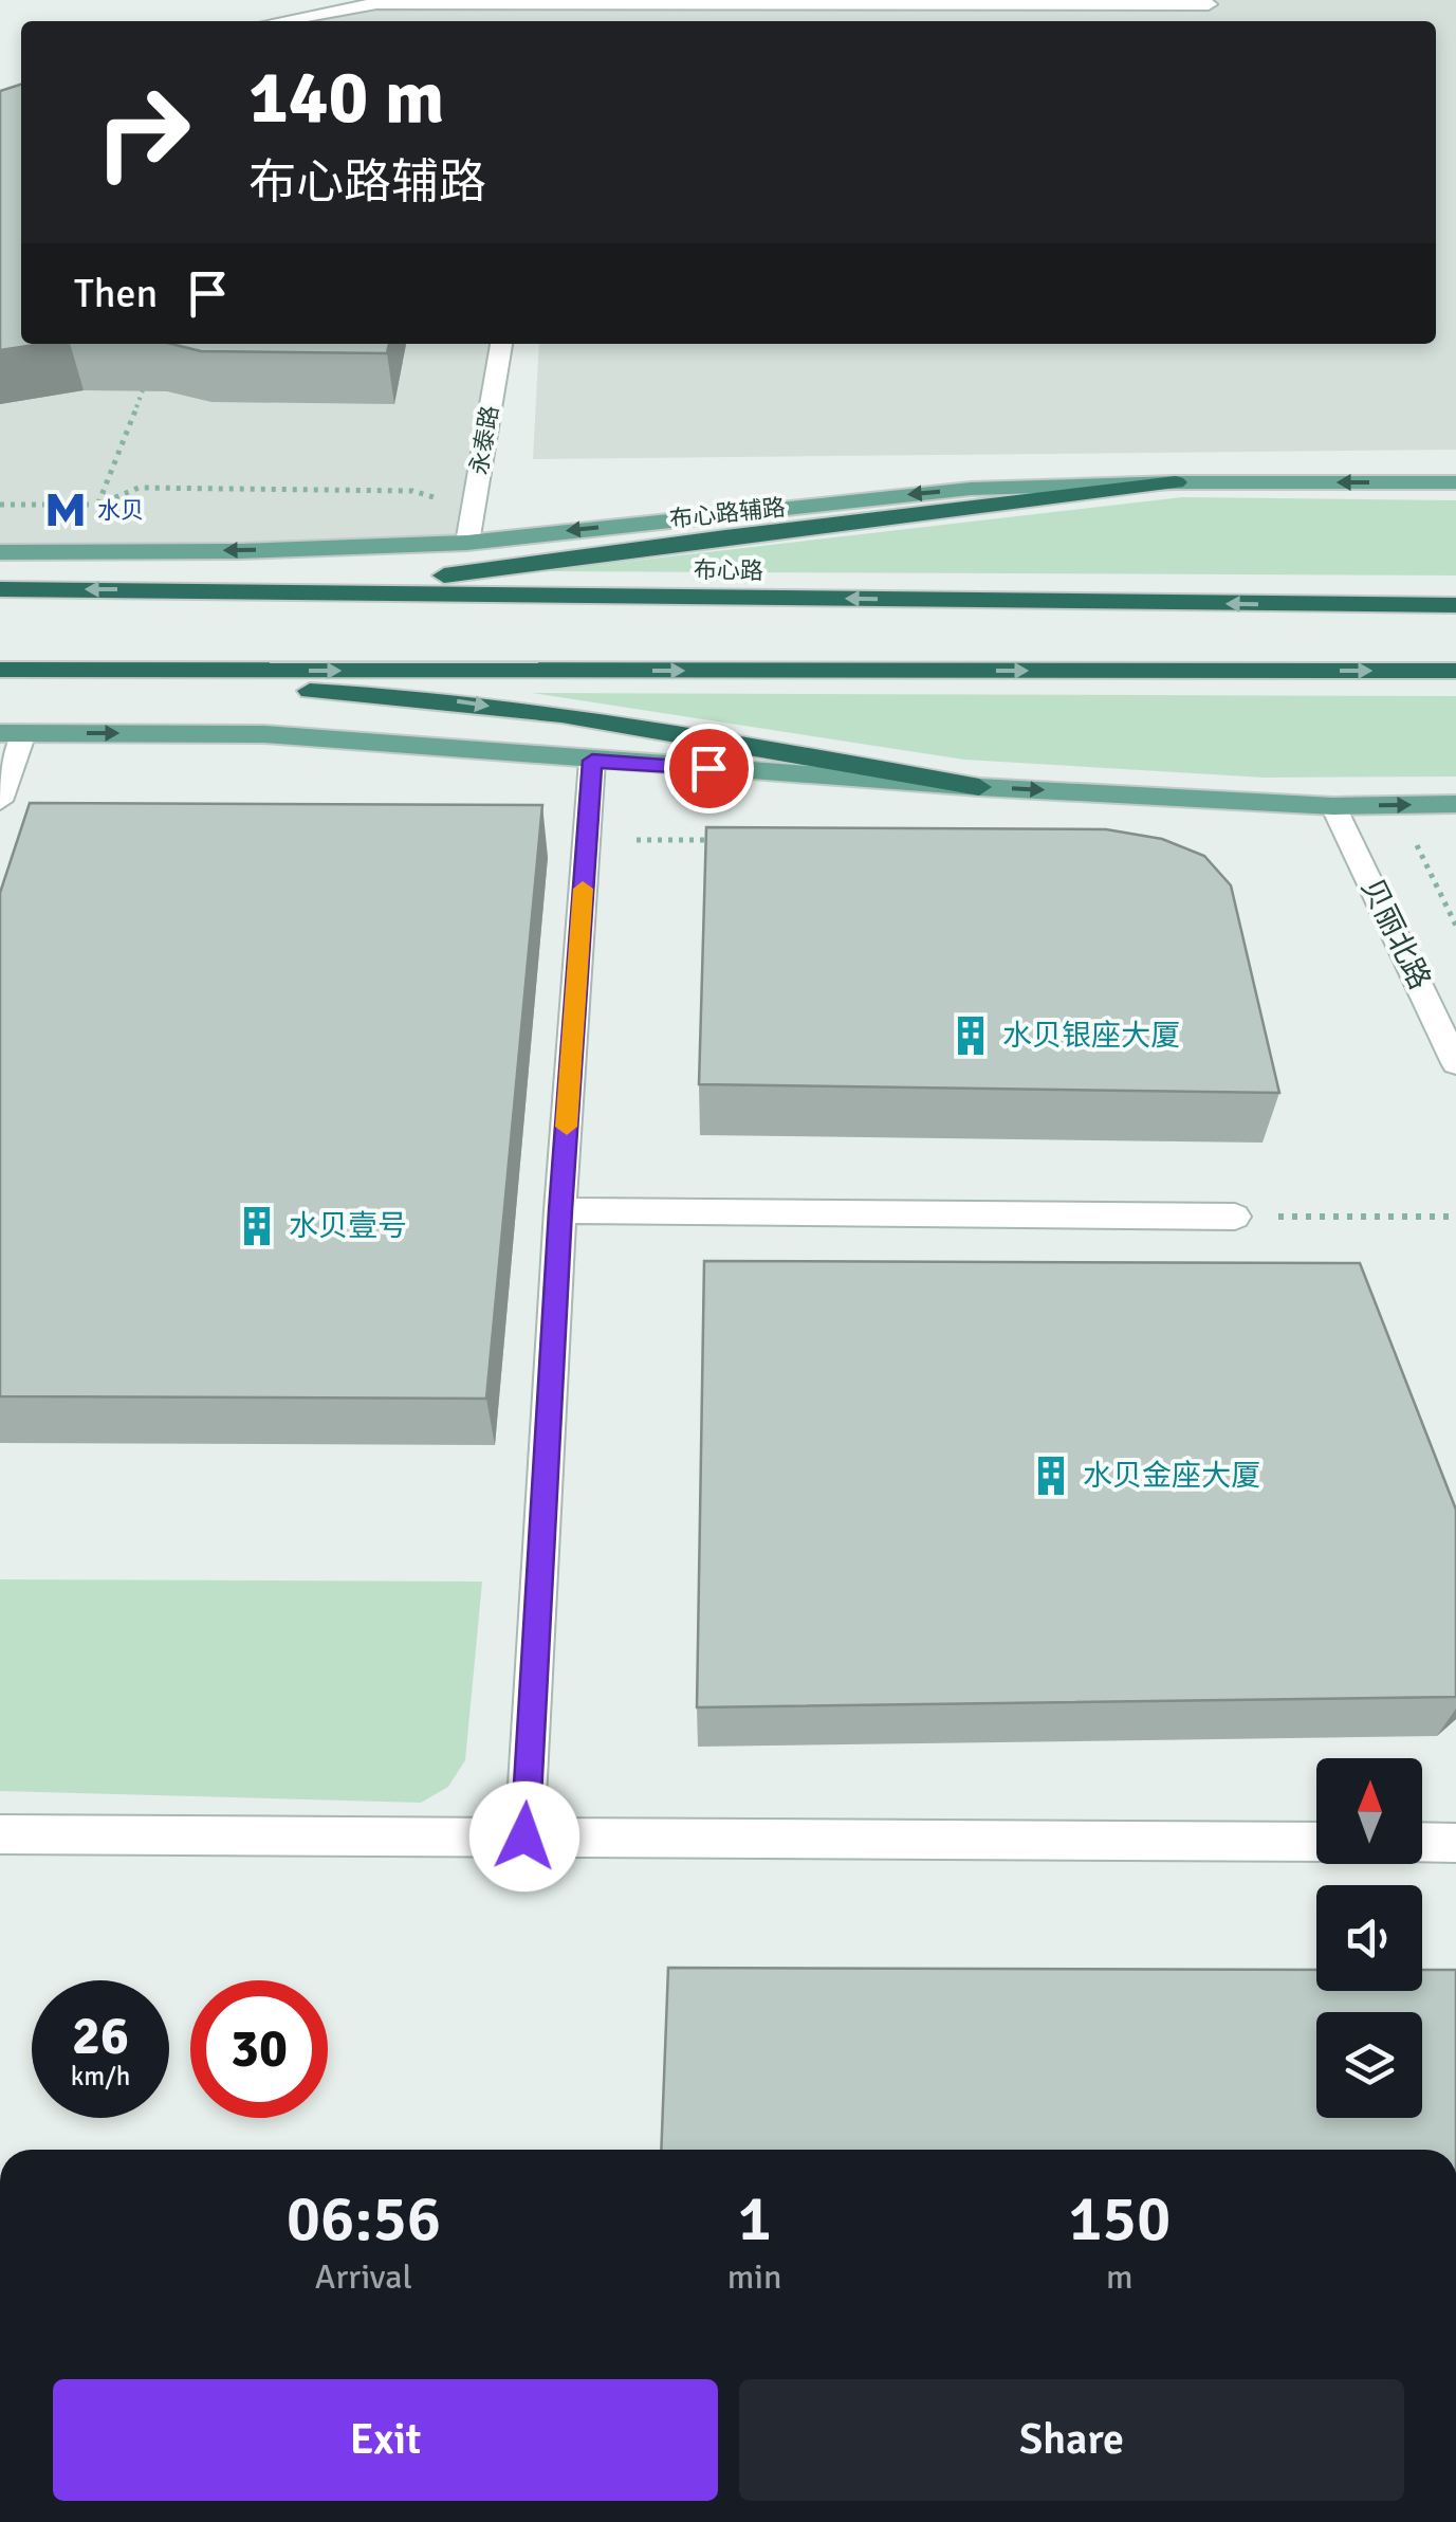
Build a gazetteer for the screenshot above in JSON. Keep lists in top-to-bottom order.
{
  "streets": {
    "highway": ["布心路"],
    "main road": ["布心路辅路"],
    "street": ["永泰路", "贝丽北路"]
  },
  "crossings": [
    ["永泰路", "布心路辅路"]
  ],
  "places": {
    "metro station": ["水贝"],
    "building": ["水贝银座大厦", "水贝壹号", "水贝金座大厦"]
  },
  "north": "top",
  "page": {
    "turn": ["140 m", "布心路辅路"],
    "then": "Then",
    "speed": "26 km/h",
    "limit": "30",
    "eta": [
      "06:56",
      "Arrival",
      "1",
      "min",
      "150",
      "m"
    ],
    "buttons": ["Exit", "Share"]
  }
}
